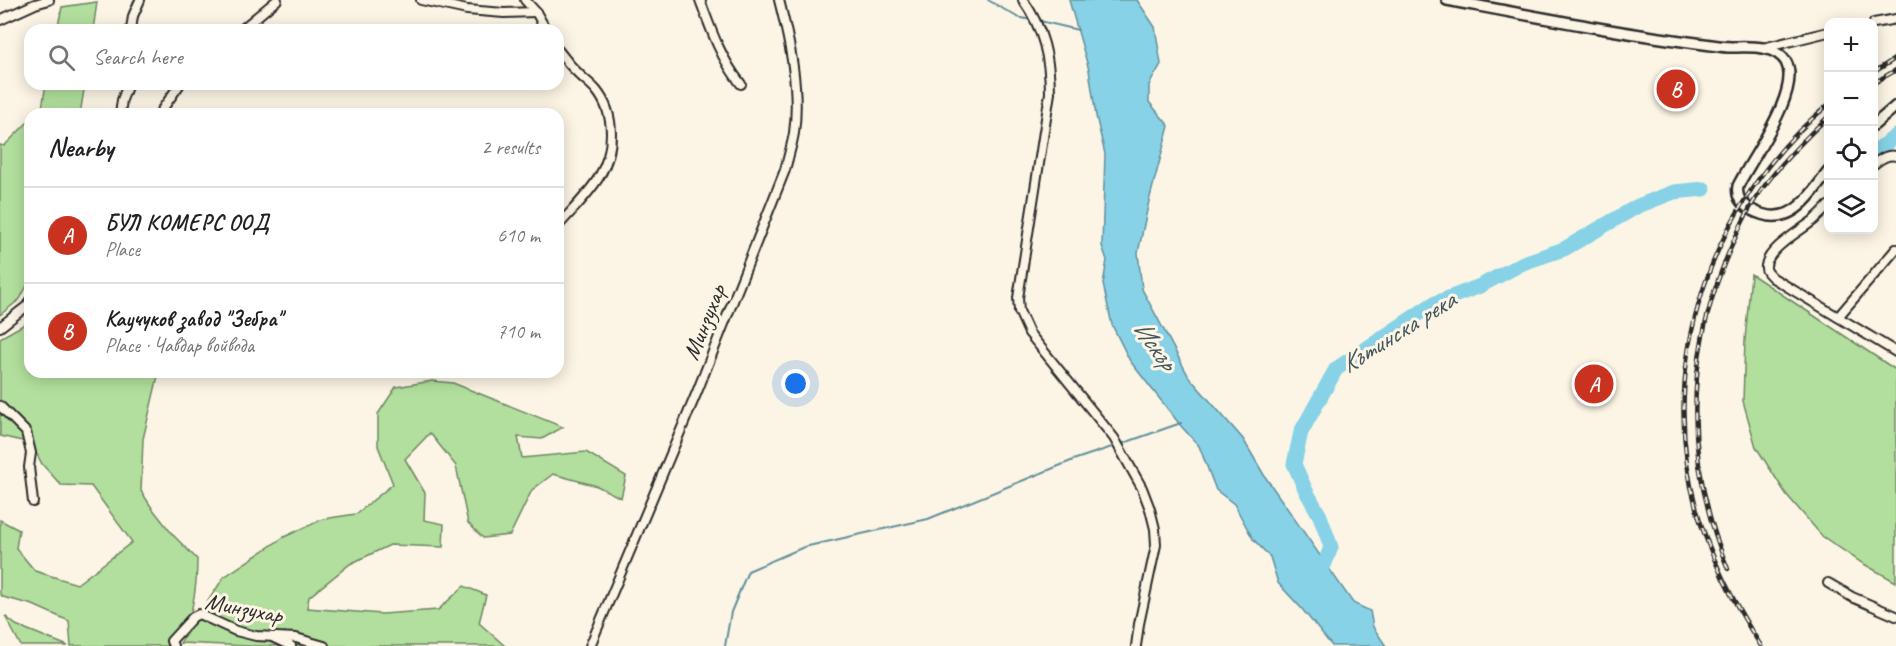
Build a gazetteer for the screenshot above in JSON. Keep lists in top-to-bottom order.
{
  "streets": {
    "street": ["Минзухар"]
  },
  "water": ["Кътинска река", "Искър"],
  "page": {
    "map_buttons": ["+", "−"],
    "search": "Search here",
    "pins": ["B", "A"],
    "heading": ["Nearby", "2 results"],
    "list": [
      {
        "mark": "A",
        "name": "БУЛ КОМЕРС ООД",
        "note": "Place",
        "value": "610 m"
      },
      {
        "mark": "B",
        "name": "Каучуков завод \"Зебра\"",
        "note": "Place · Чавдар войвода",
        "value": "710 m"
      }
    ]
  }
}
